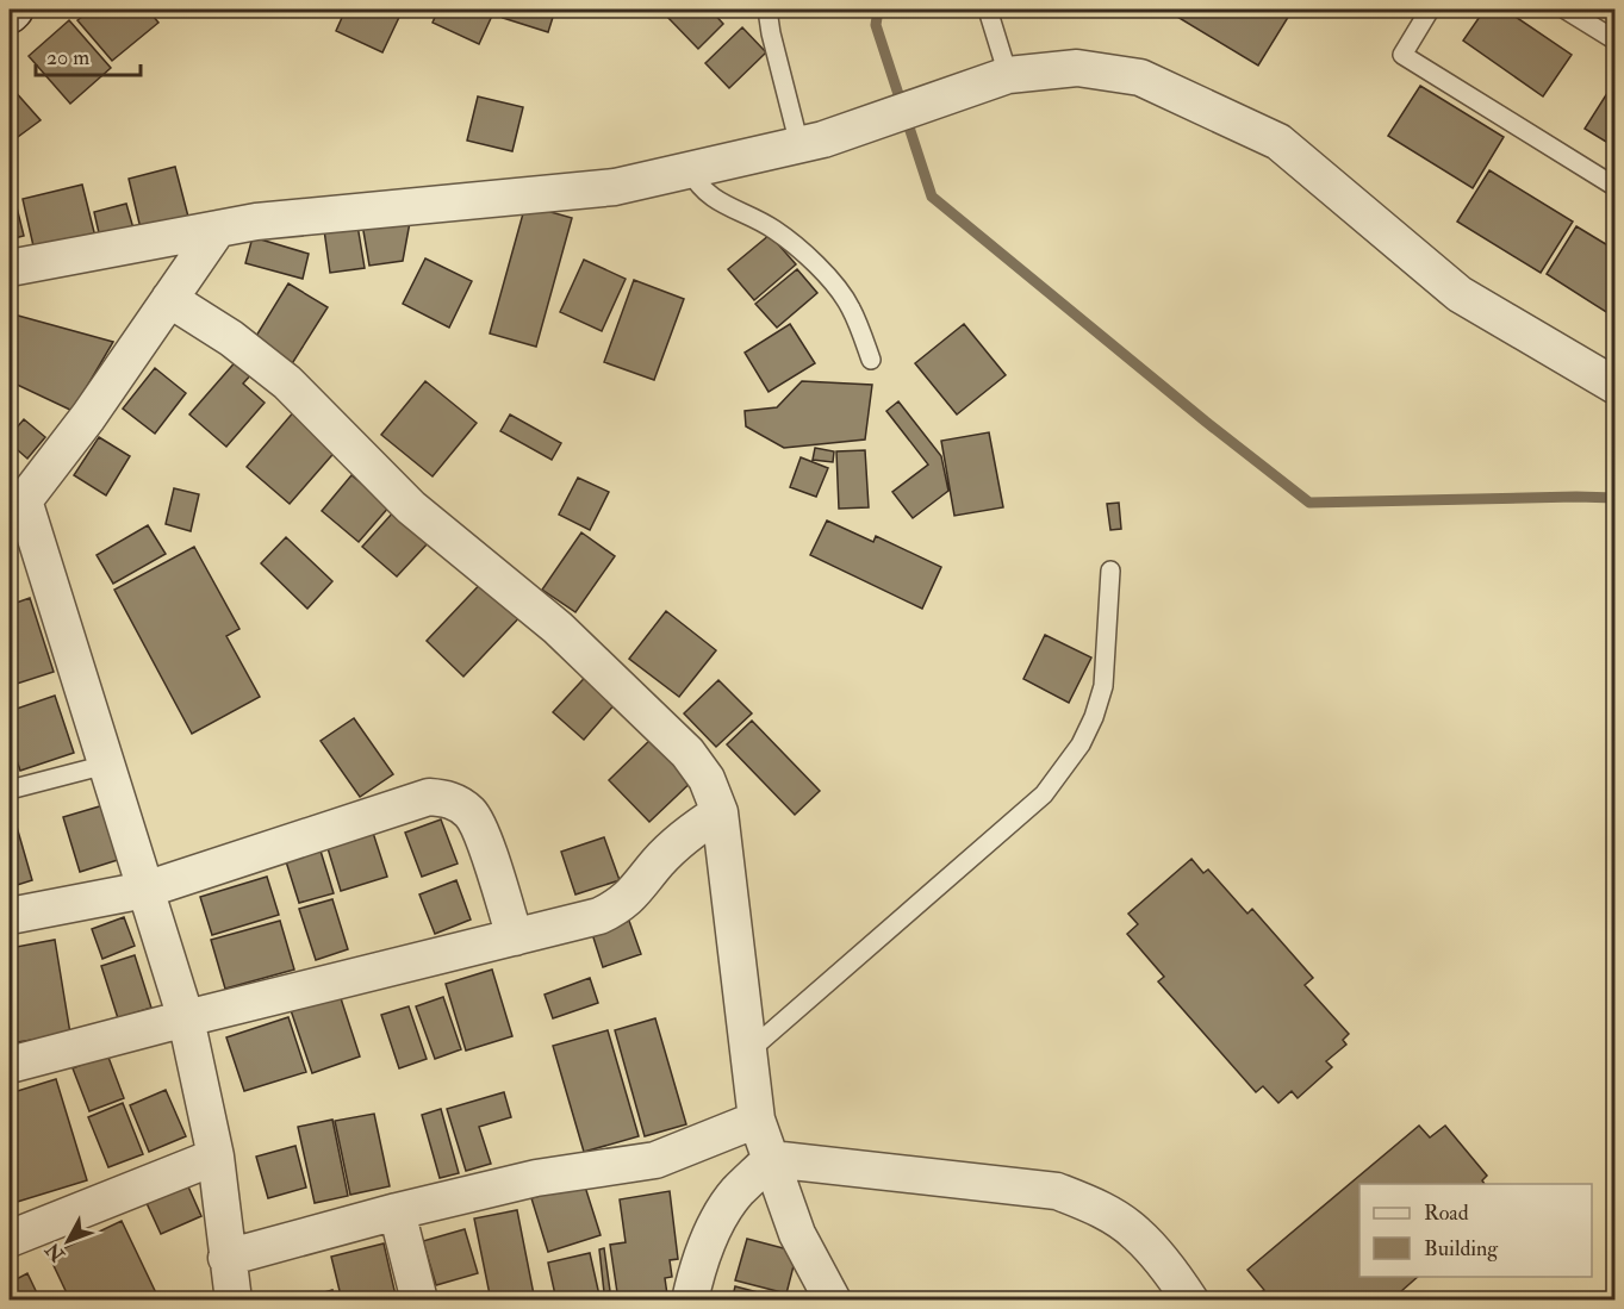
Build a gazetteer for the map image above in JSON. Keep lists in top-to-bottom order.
{
  "legend": ["Road", "Building"],
  "scale_bar": "20 m",
  "north": "bottom left"
}
